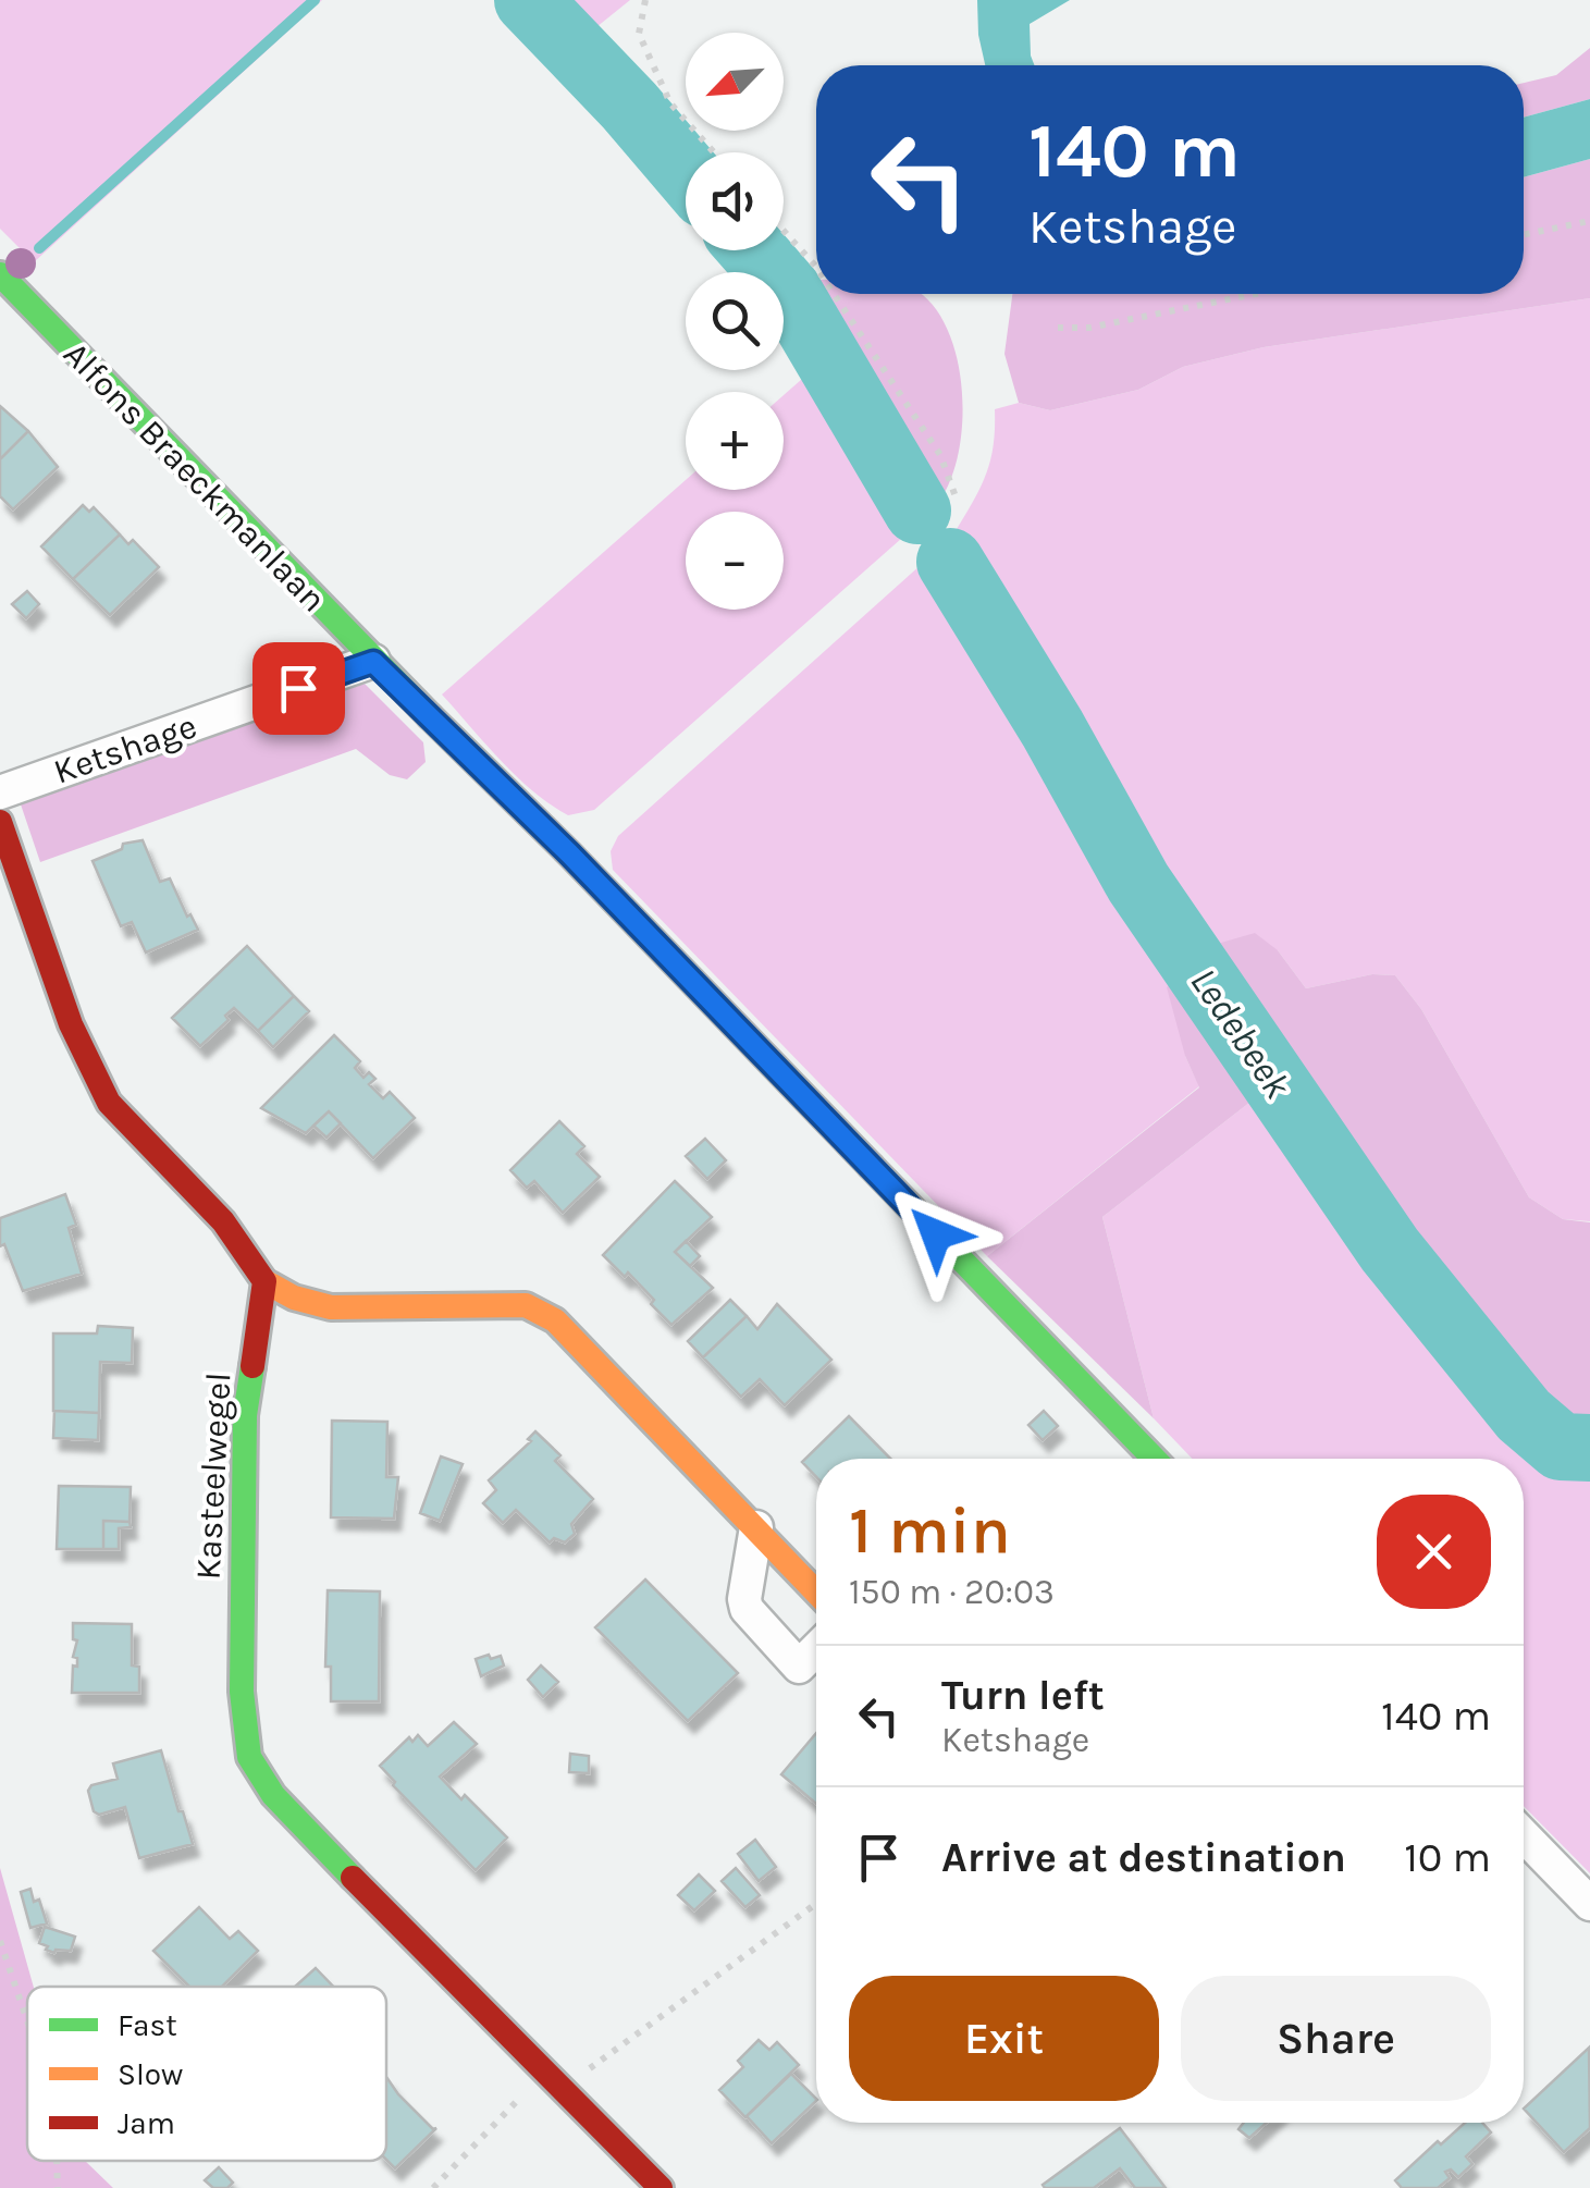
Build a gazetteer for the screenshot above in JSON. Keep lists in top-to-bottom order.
{
  "streets": {
    "street": ["Alfons Braeckmanlaan", "Ketshage", "Kasteelwegel"]
  },
  "crossings": [
    ["Alfons Braeckmanlaan", "Ketshage"]
  ],
  "water": ["Ledebeek"],
  "legend": ["Fast", "Slow", "Jam"],
  "north": "bottom left",
  "page": {
    "map_buttons": ["+", "−"],
    "turn": ["140 m", "Ketshage"],
    "heading": ["1 min", "150 m · 20:03"],
    "list": [
      {
        "name": "Turn left",
        "note": "Ketshage",
        "value": "140 m"
      },
      {
        "name": "Arrive at destination",
        "value": "10 m"
      }
    ],
    "buttons": ["Exit", "Share"]
  }
}
